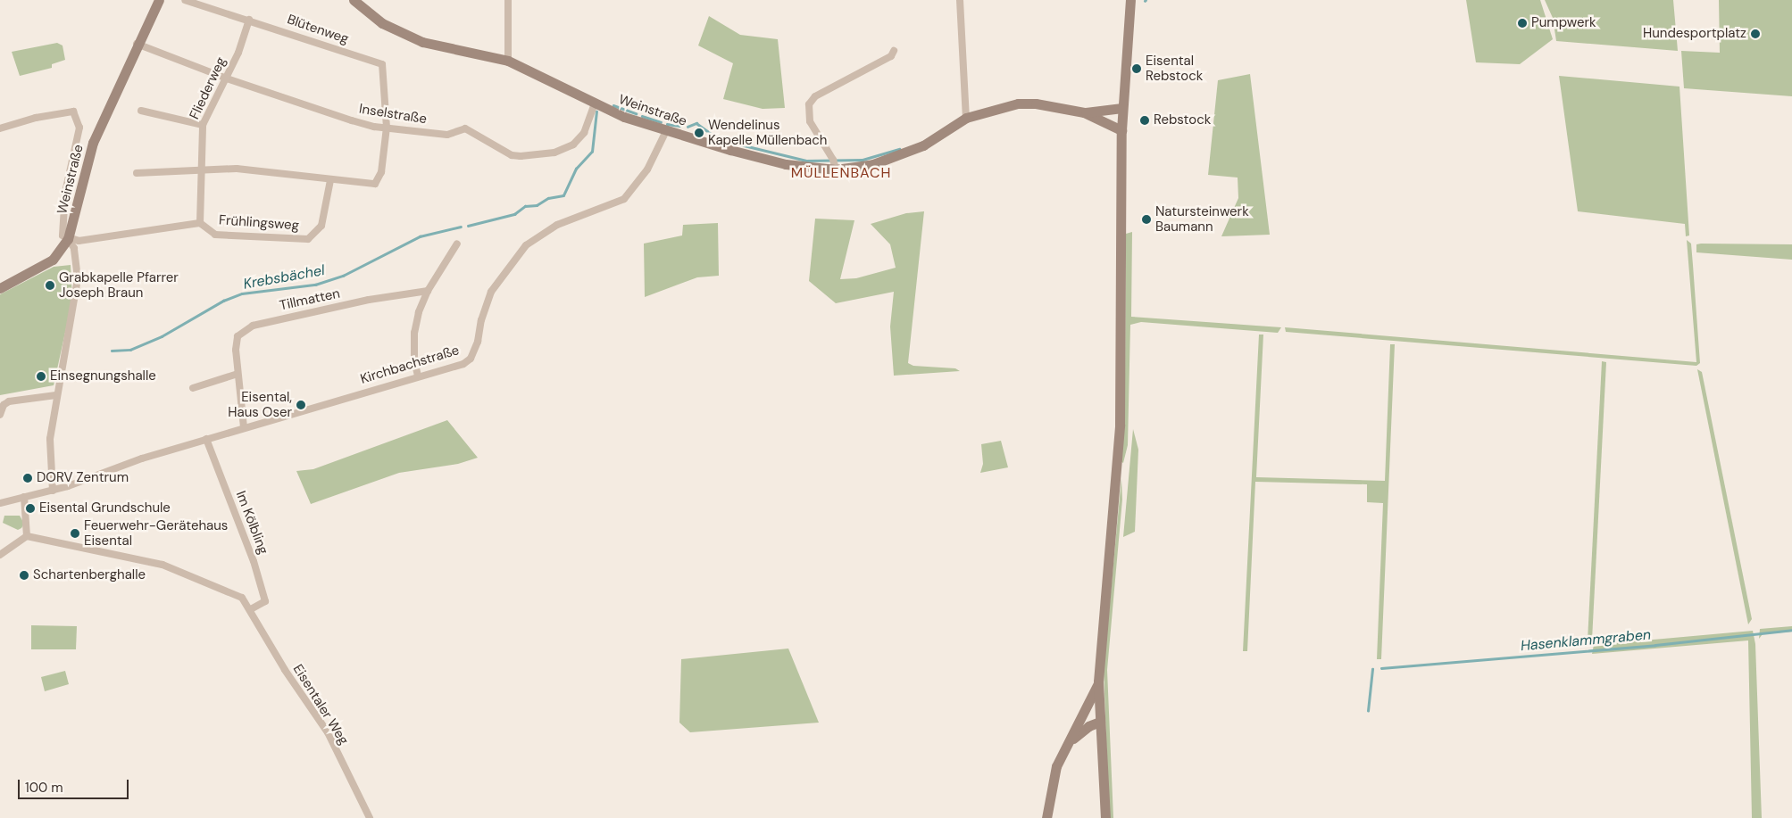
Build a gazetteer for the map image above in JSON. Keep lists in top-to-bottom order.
{
  "streets": {
    "main road": ["Weinstraße"],
    "street": [
      "Blütenweg",
      "Fliederweg",
      "Inselstraße",
      "Frühlingsweg",
      "Tillmatten",
      "Kirchbachstraße",
      "Im Kölbling",
      "Eisentaler Weg"
    ]
  },
  "crossings": [
    ["Blütenweg", "Fliederweg"],
    ["Blütenweg", "Inselstraße"],
    ["Fliederweg", "Inselstraße"],
    ["Fliederweg", "Frühlingsweg"],
    ["Weinstraße", "Inselstraße"],
    ["Weinstraße", "Frühlingsweg"],
    ["Weinstraße", "Kirchbachstraße"],
    ["Tillmatten", "Kirchbachstraße"],
    ["Kirchbachstraße", "Im Kölbling"],
    ["Im Kölbling", "Eisentaler Weg"]
  ],
  "districts": ["MÜLLENBACH"],
  "water": ["Krebsbächel", "Hasenklammgraben"],
  "places": [
    "Pumpwerk",
    "Hundesportplatz",
    "Eisental Rebstock",
    "Rebstock",
    "Wendelinus Kapelle Müllenbach",
    "Natursteinwerk Baumann",
    "Grabkapelle Pfarrer Joseph Braun",
    "Einsegnungshalle",
    "Eisental, Haus Oser",
    "DORV Zentrum",
    "Eisental Grundschule",
    "Feuerwehr-Gerätehaus Eisental",
    "Schartenberghalle"
  ],
  "scale_bar": "100 m"
}
